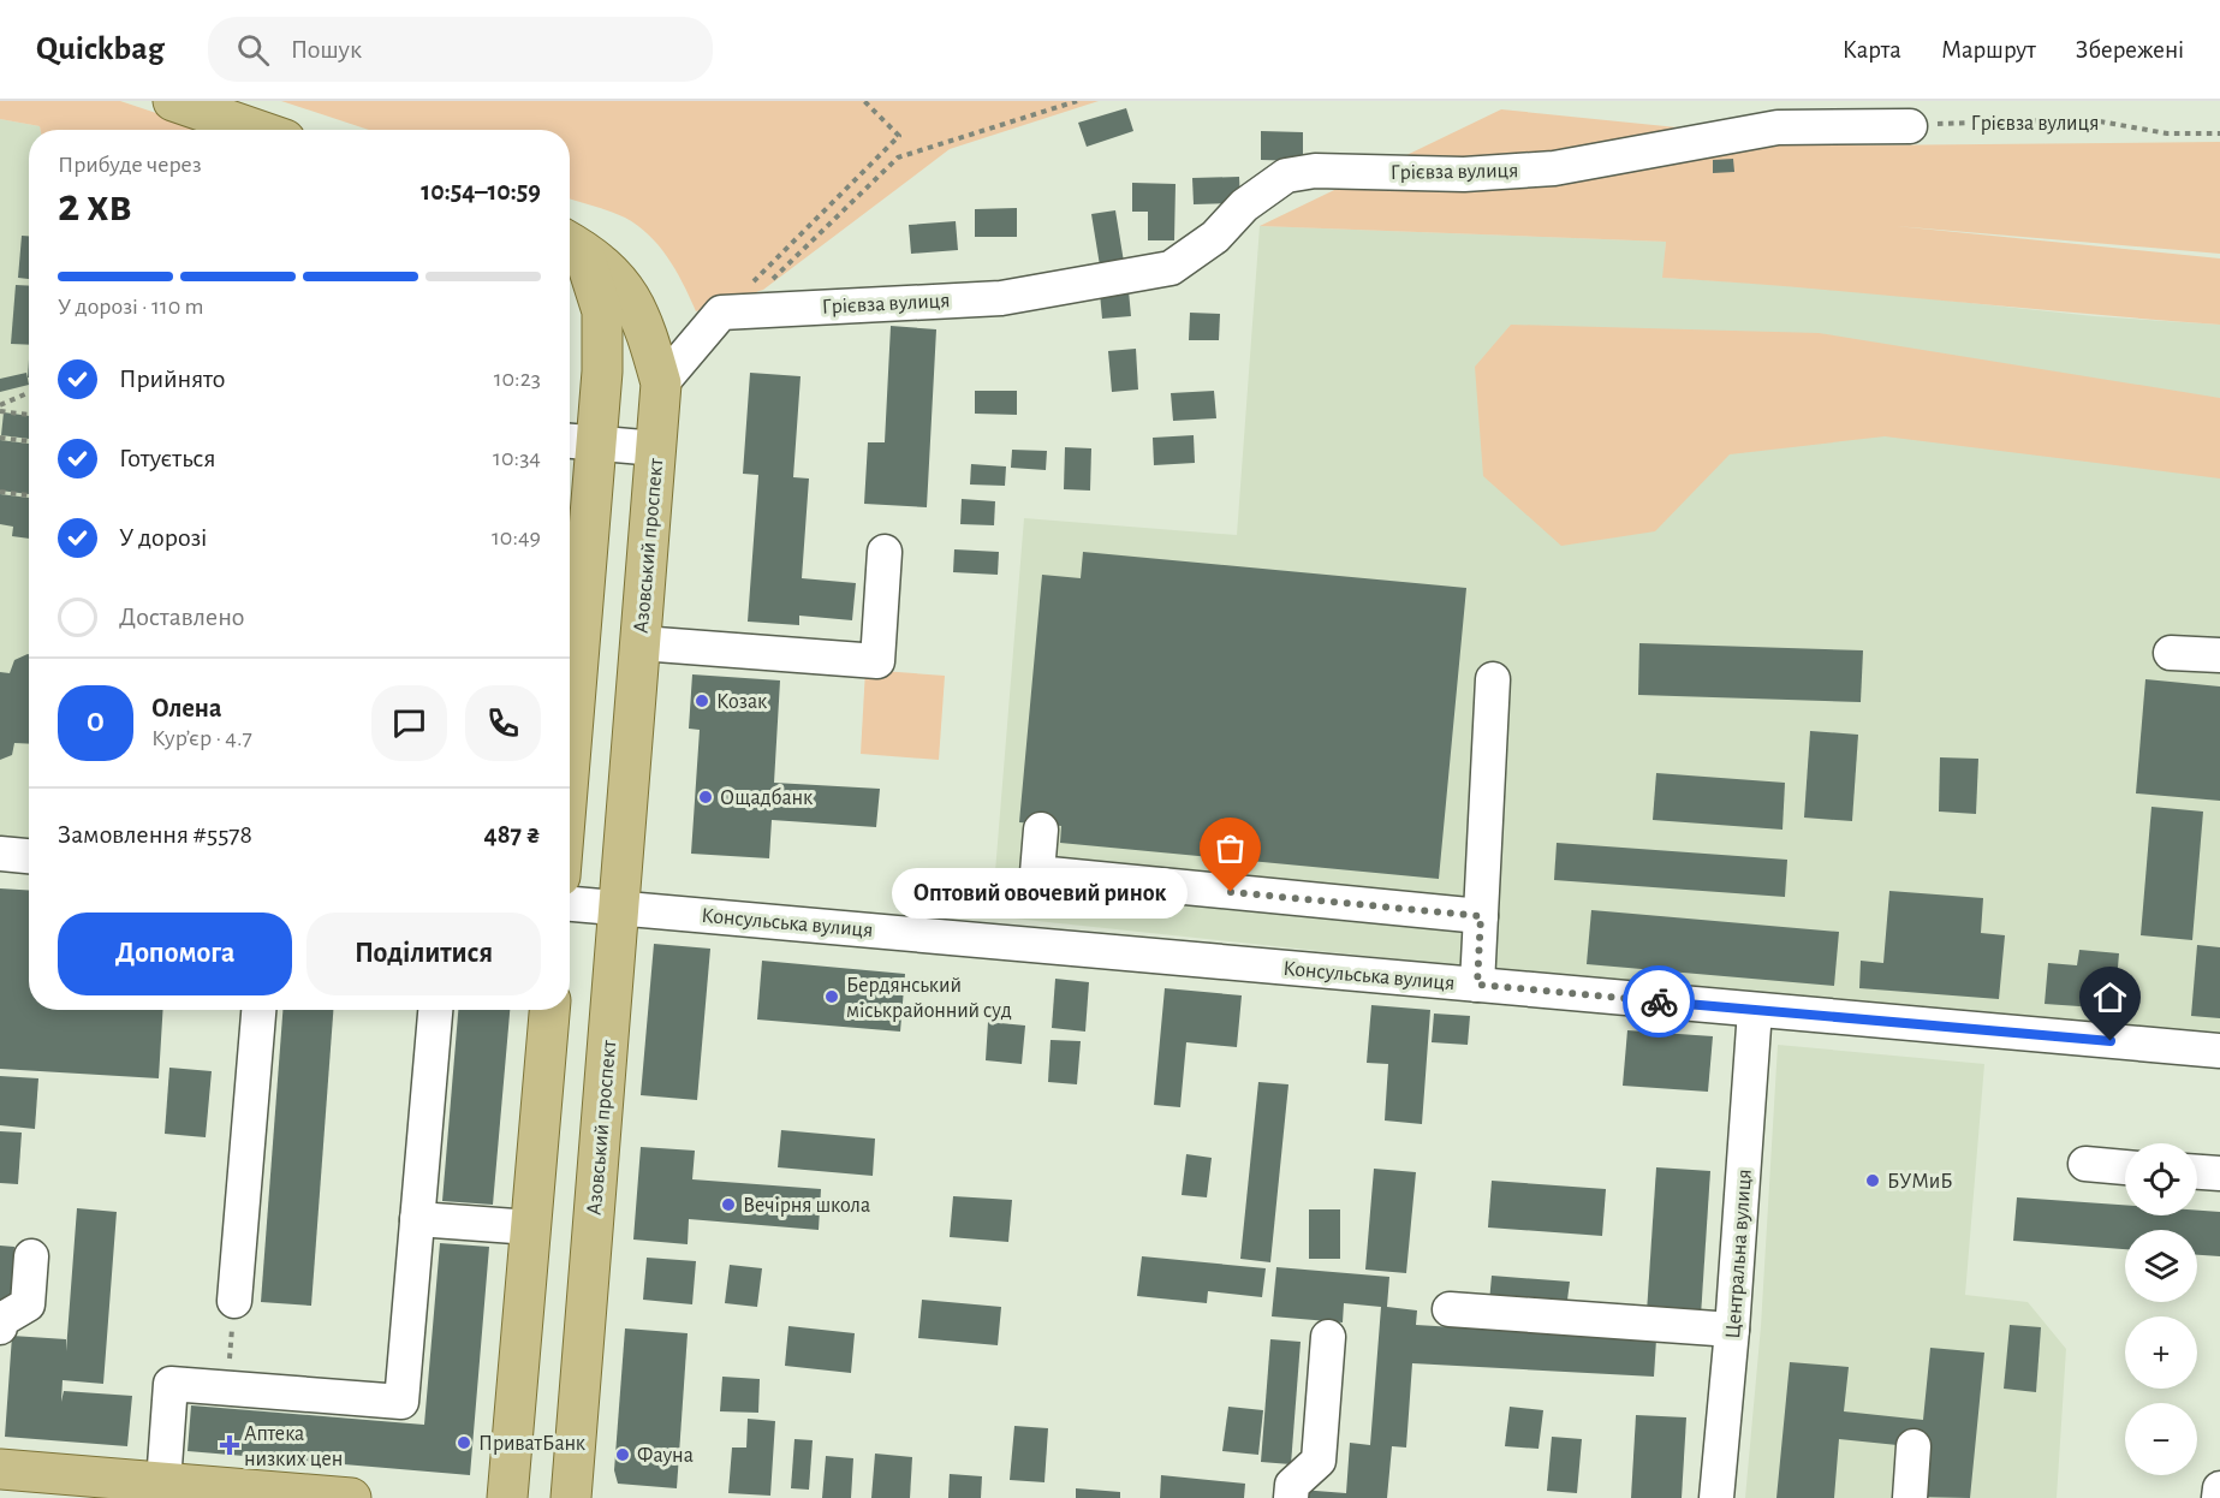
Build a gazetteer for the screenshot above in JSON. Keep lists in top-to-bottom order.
{
  "streets": {
    "main road": ["Азовський проспект"],
    "street": ["Грієвза вулиця", "Консульська вулиця", "Центральна вулиця"]
  },
  "crossings": [
    ["Грієвза вулиця", "Азовський проспект"],
    ["Азовський проспект", "Консульська вулиця"],
    ["Консульська вулиця", "Центральна вулиця"]
  ],
  "places": {
    "other": [
      "Козак",
      "Ощадбанк",
      "Оптовий овочевий ринок",
      "Бердянський міськрайонний суд",
      "БУМиБ",
      "Вечірня школа",
      "ПриватБанк",
      "Фауна"
    ],
    "health": ["Аптека низких цен"]
  },
  "page": {
    "header": "Quickbag",
    "search": "Пошук",
    "nav": ["Карта", "Маршрут", "Збережені"],
    "heading": ["2 хв", "Прибуде через", "10:54–10:59"],
    "panel": [
      "Олена",
      "Кур’єр · 4.7",
      "Замовлення #5578",
      "487 ₴"
    ],
    "bar": "У дорозі · 110 m",
    "list": [
      ["Прийнято", "10:23"],
      ["Готується", "10:34"],
      ["У дорозі", "10:49"],
      "Доставлено"
    ],
    "round": "О",
    "bubble": "Оптовий овочевий ринок",
    "buttons": ["Допомога", "Поділитися"],
    "map_buttons": ["+", "−"]
  }
}
